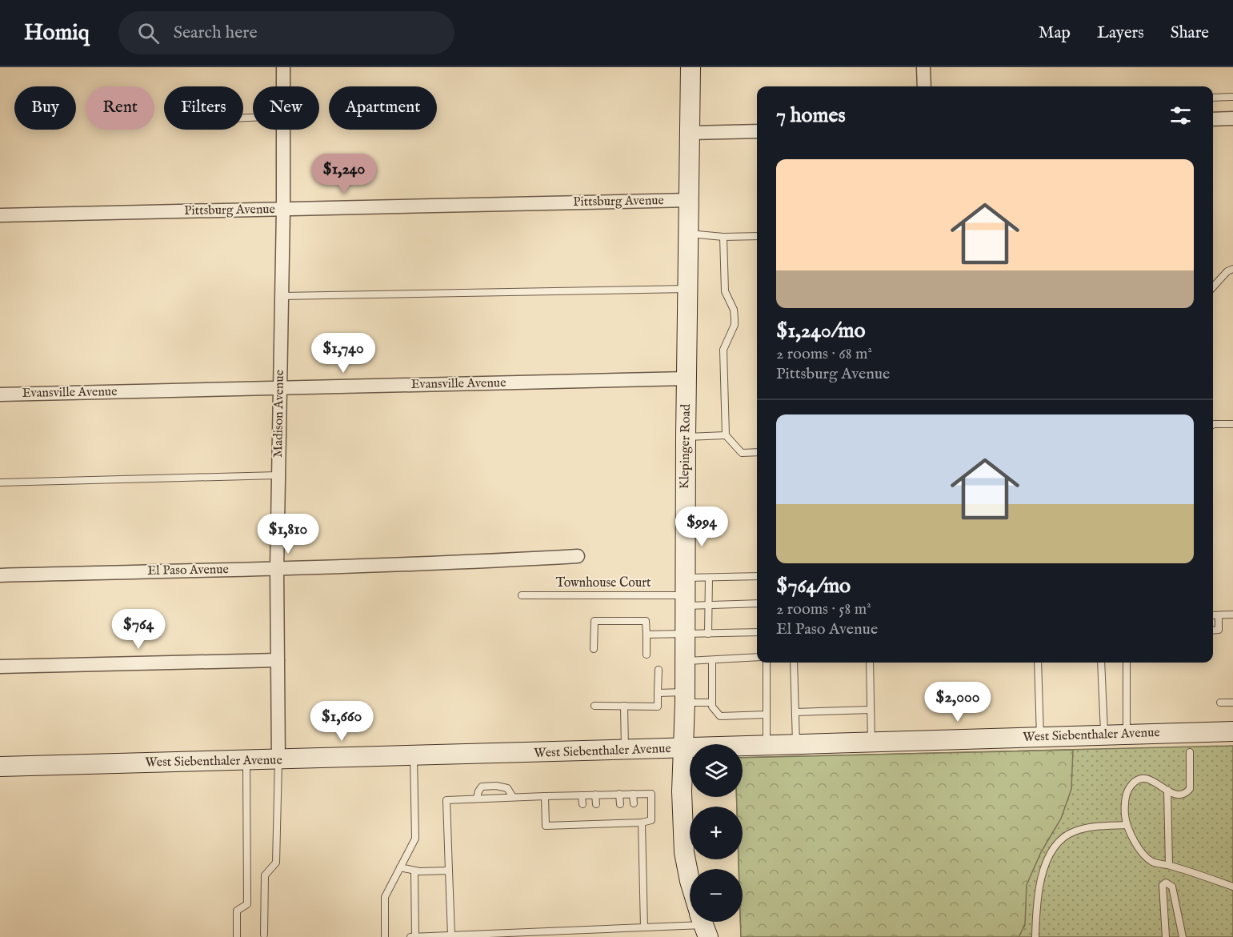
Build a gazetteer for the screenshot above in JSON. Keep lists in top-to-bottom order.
{
  "streets": {
    "main road": ["Klepinger Road", "West Siebenthaler Avenue"],
    "street": [
      "Pittsburg Avenue",
      "Evansville Avenue",
      "Madison Avenue",
      "El Paso Avenue"
    ],
    "lane": ["Townhouse Court"]
  },
  "crossings": [
    ["Pittsburg Avenue", "Madison Avenue"],
    ["Pittsburg Avenue", "Klepinger Road"],
    ["Evansville Avenue", "Madison Avenue"],
    ["Evansville Avenue", "Klepinger Road"],
    ["Madison Avenue", "El Paso Avenue"],
    ["Madison Avenue", "West Siebenthaler Avenue"],
    ["Klepinger Road", "Townhouse Court"],
    ["Klepinger Road", "West Siebenthaler Avenue"]
  ],
  "page": {
    "header": "Homiq",
    "search": "Search here",
    "nav": ["Map", "Layers", "Share"],
    "chip": [
      "Buy",
      "Rent",
      "Filters",
      "New",
      "Apartment"
    ],
    "heading": "7 homes",
    "list": [
      {
        "name": "$1,240/mo",
        "note": "2 rooms · 68 m² · Pittsburg Avenue"
      },
      {
        "name": "$764/mo",
        "note": "2 rooms · 58 m² · El Paso Avenue"
      }
    ],
    "price": [
      "$1,240",
      "$1,740",
      "$994",
      "$1,810",
      "$764",
      "$2,000",
      "$1,660"
    ],
    "map_buttons": ["+", "−"]
  }
}
